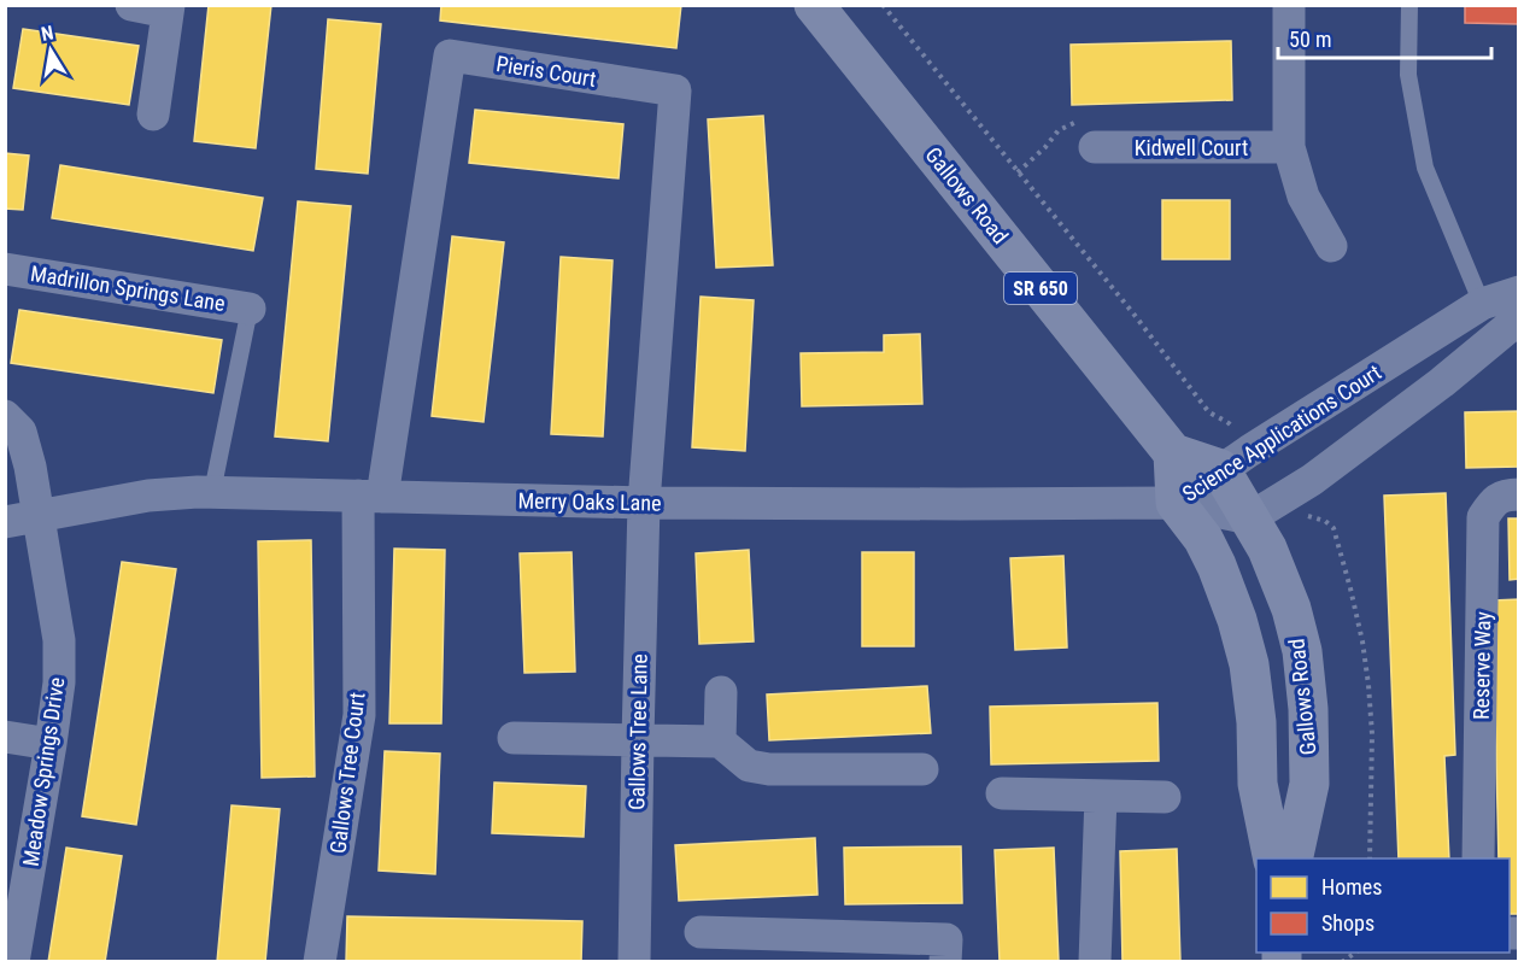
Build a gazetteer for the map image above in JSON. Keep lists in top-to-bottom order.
{
  "streets": {
    "main road": ["Gallows Road", "SR 650"],
    "street": [
      "Pieris Court",
      "Kidwell Court",
      "Madrillon Springs Lane",
      "Science Applications Court",
      "Merry Oaks Lane",
      "Reserve Way",
      "Gallows Tree Lane",
      "Meadow Springs Drive",
      "Gallows Tree Court"
    ]
  },
  "crossings": [
    ["Pieris Court", "Merry Oaks Lane"],
    ["Pieris Court", "Gallows Tree Lane"],
    ["Pieris Court", "Gallows Tree Court"],
    ["Gallows Road", "Science Applications Court"],
    ["Science Applications Court", "Merry Oaks Lane"],
    ["Merry Oaks Lane", "Gallows Tree Lane"],
    ["Merry Oaks Lane", "Meadow Springs Drive"],
    ["Merry Oaks Lane", "Gallows Tree Court"]
  ],
  "legend": ["Homes", "Shops"],
  "scale_bar": "50 m",
  "north": "top"
}
